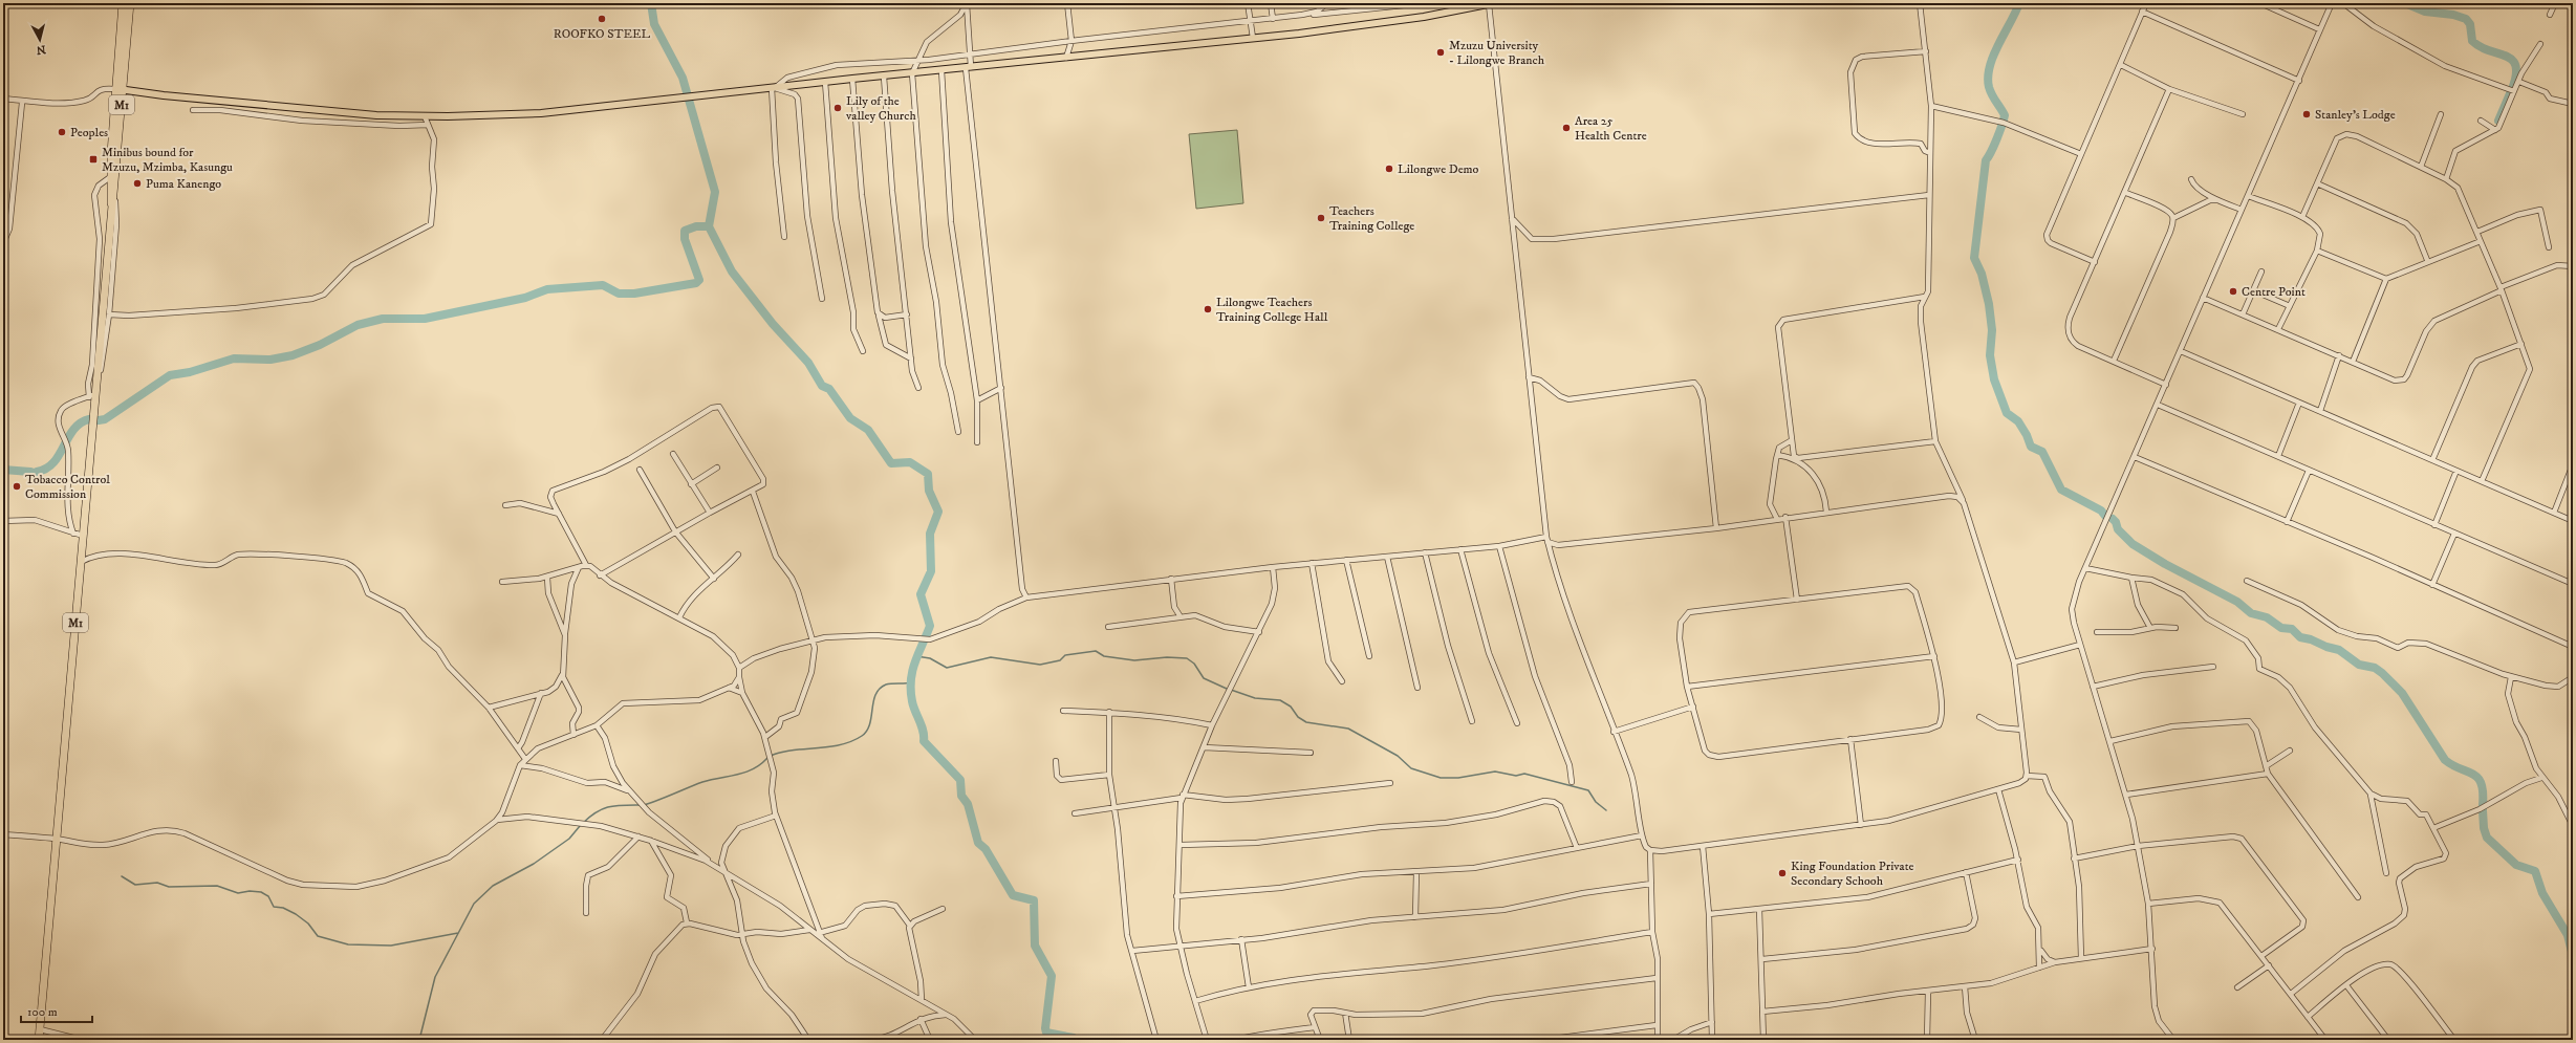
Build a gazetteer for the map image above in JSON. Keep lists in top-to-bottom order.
{
  "streets": {
    "highway": ["M1"]
  },
  "places": {
    "other": [
      "ROOFKO STEEL",
      "Mzuzu University - Lilongwe Branch",
      "Lily of the valley Church",
      "Stanley's Lodge",
      "Area 25 Health Centre",
      "Peoples",
      "Lilongwe Demo",
      "Puma Kanengo",
      "Teachers Training College",
      "Centre Point",
      "Lilongwe Teachers Training College Hall",
      "Tobacco Control Commission",
      "King Foundation Private Secondary Schooh"
    ],
    "transit": ["Minibus bound for Mzuzu, Mzimba, Kasungu"]
  },
  "scale_bar": "100 m",
  "north": "bottom"
}
